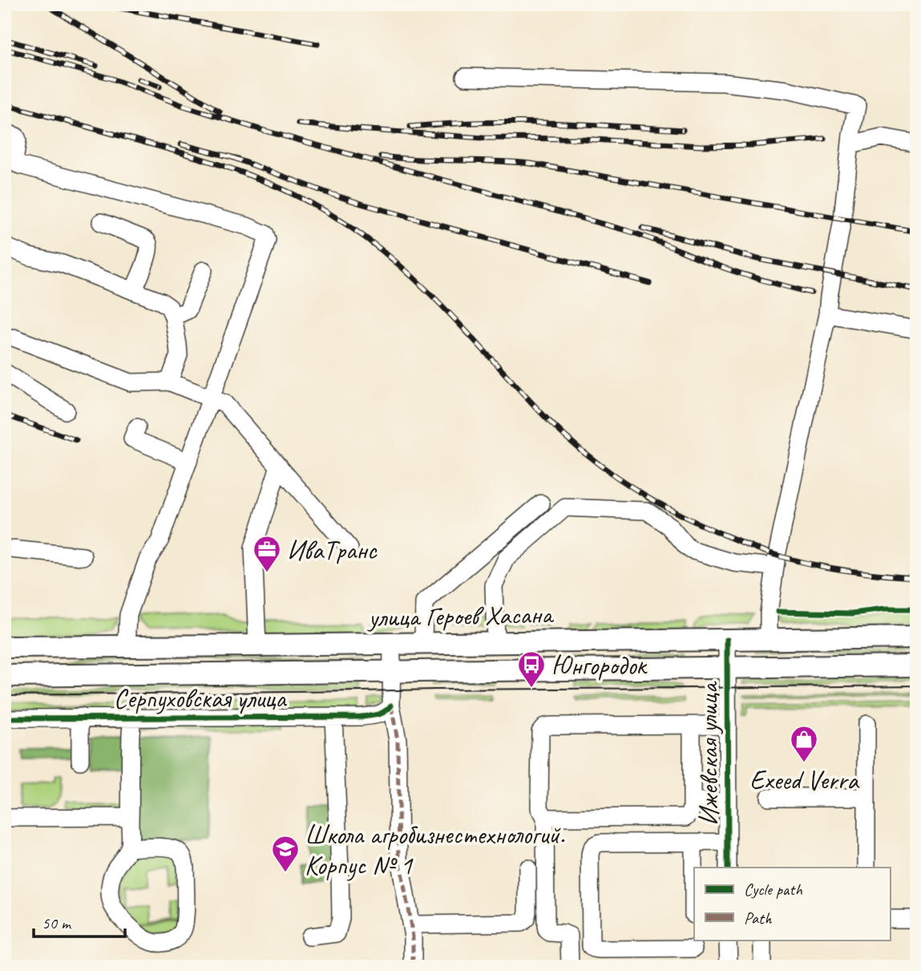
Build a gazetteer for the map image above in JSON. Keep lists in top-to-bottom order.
{
  "streets": {
    "main road": ["улица Героев Хасана"],
    "street": ["Серпуховская улица", "Ижевская улица"]
  },
  "crossings": [
    ["улица Героев Хасана", "Ижевская улица"]
  ],
  "places": {
    "office": ["ИваТранс"],
    "bus stop": ["Юнгородок"],
    "shop": ["Exeed Verra"],
    "school or university": ["Школа агробизнестехнологий. Корпус № 1"]
  },
  "legend": ["Cycle path", "Path"],
  "scale_bar": "50 m"
}
